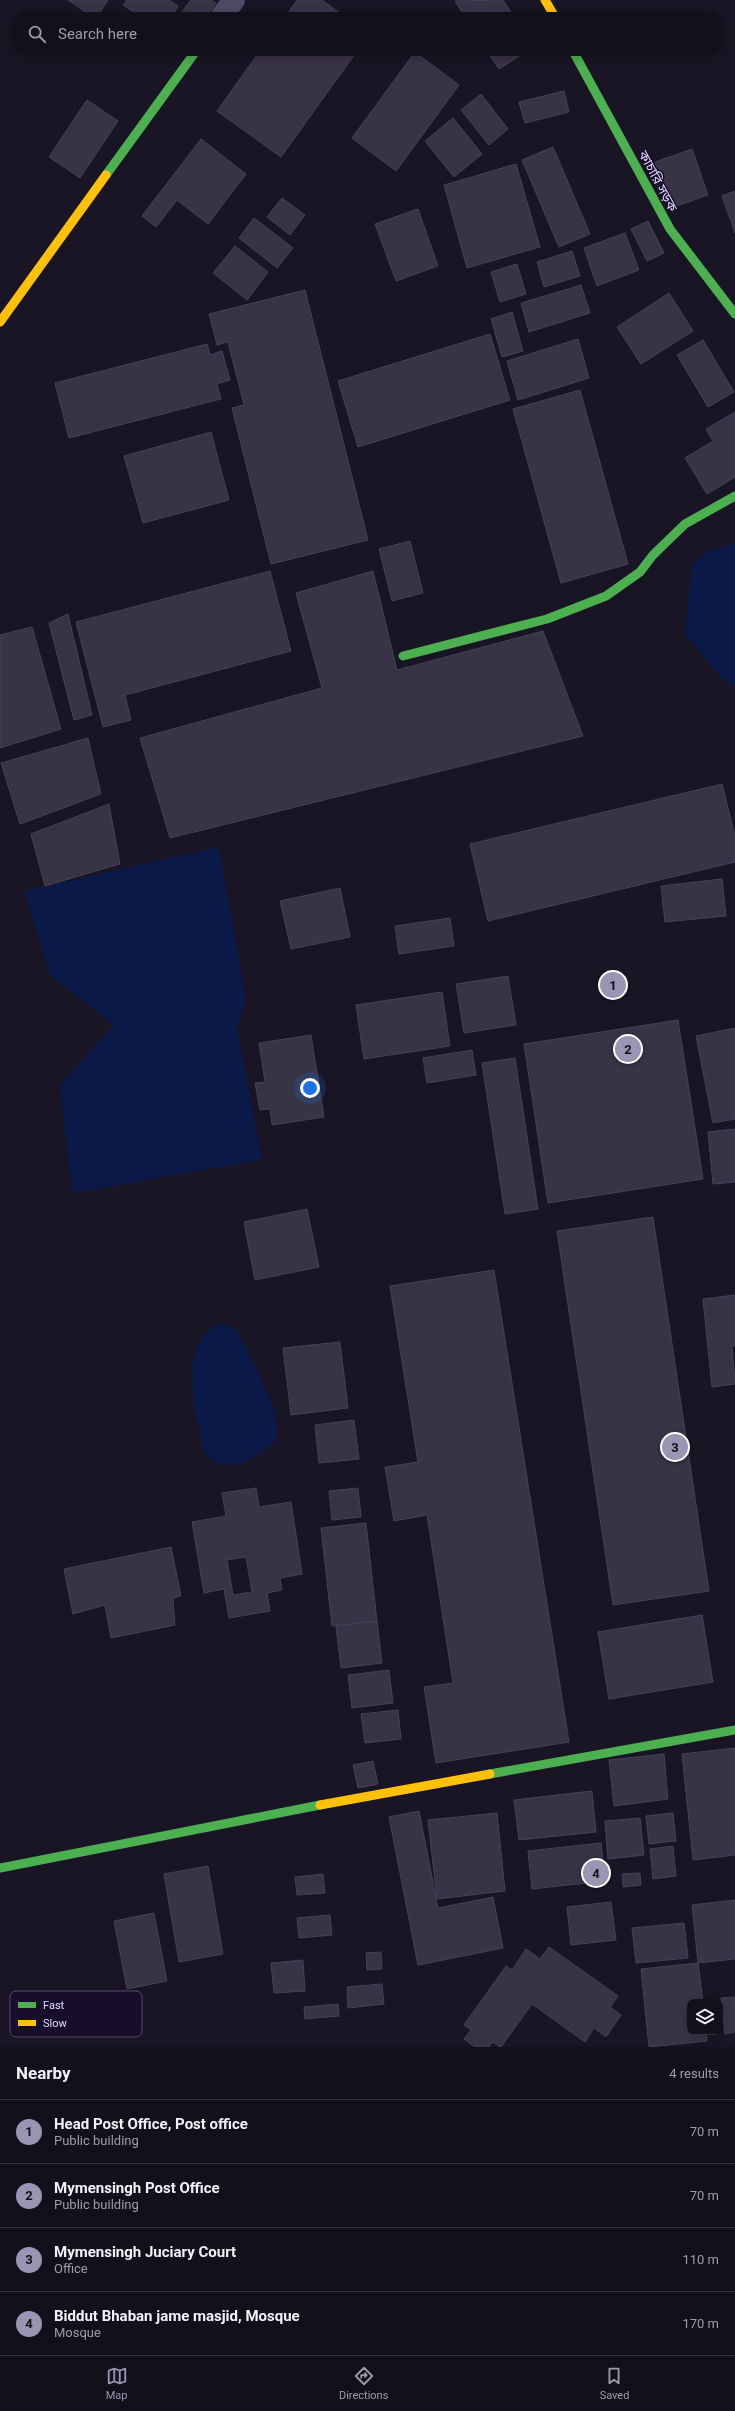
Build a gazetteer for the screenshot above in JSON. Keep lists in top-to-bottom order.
{
  "streets": {
    "street": ["কাচারি সড়ক"]
  },
  "legend": ["Fast", "Slow"],
  "page": {
    "search": "Search here",
    "pins": [
      "1",
      "2",
      "3",
      "4"
    ],
    "heading": ["Nearby", "4 results"],
    "list": [
      {
        "mark": "1",
        "name": "Head Post Office, Post office",
        "note": "Public building",
        "value": "70 m"
      },
      {
        "mark": "2",
        "name": "Mymensingh Post Office",
        "note": "Public building",
        "value": "70 m"
      },
      {
        "mark": "3",
        "name": "Mymensingh Juciary Court",
        "note": "Office",
        "value": "110 m"
      },
      {
        "mark": "4",
        "name": "Biddut Bhaban jame masjid, Mosque",
        "note": "Mosque",
        "value": "170 m"
      }
    ],
    "nav": ["Map", "Directions", "Saved"]
  }
}
